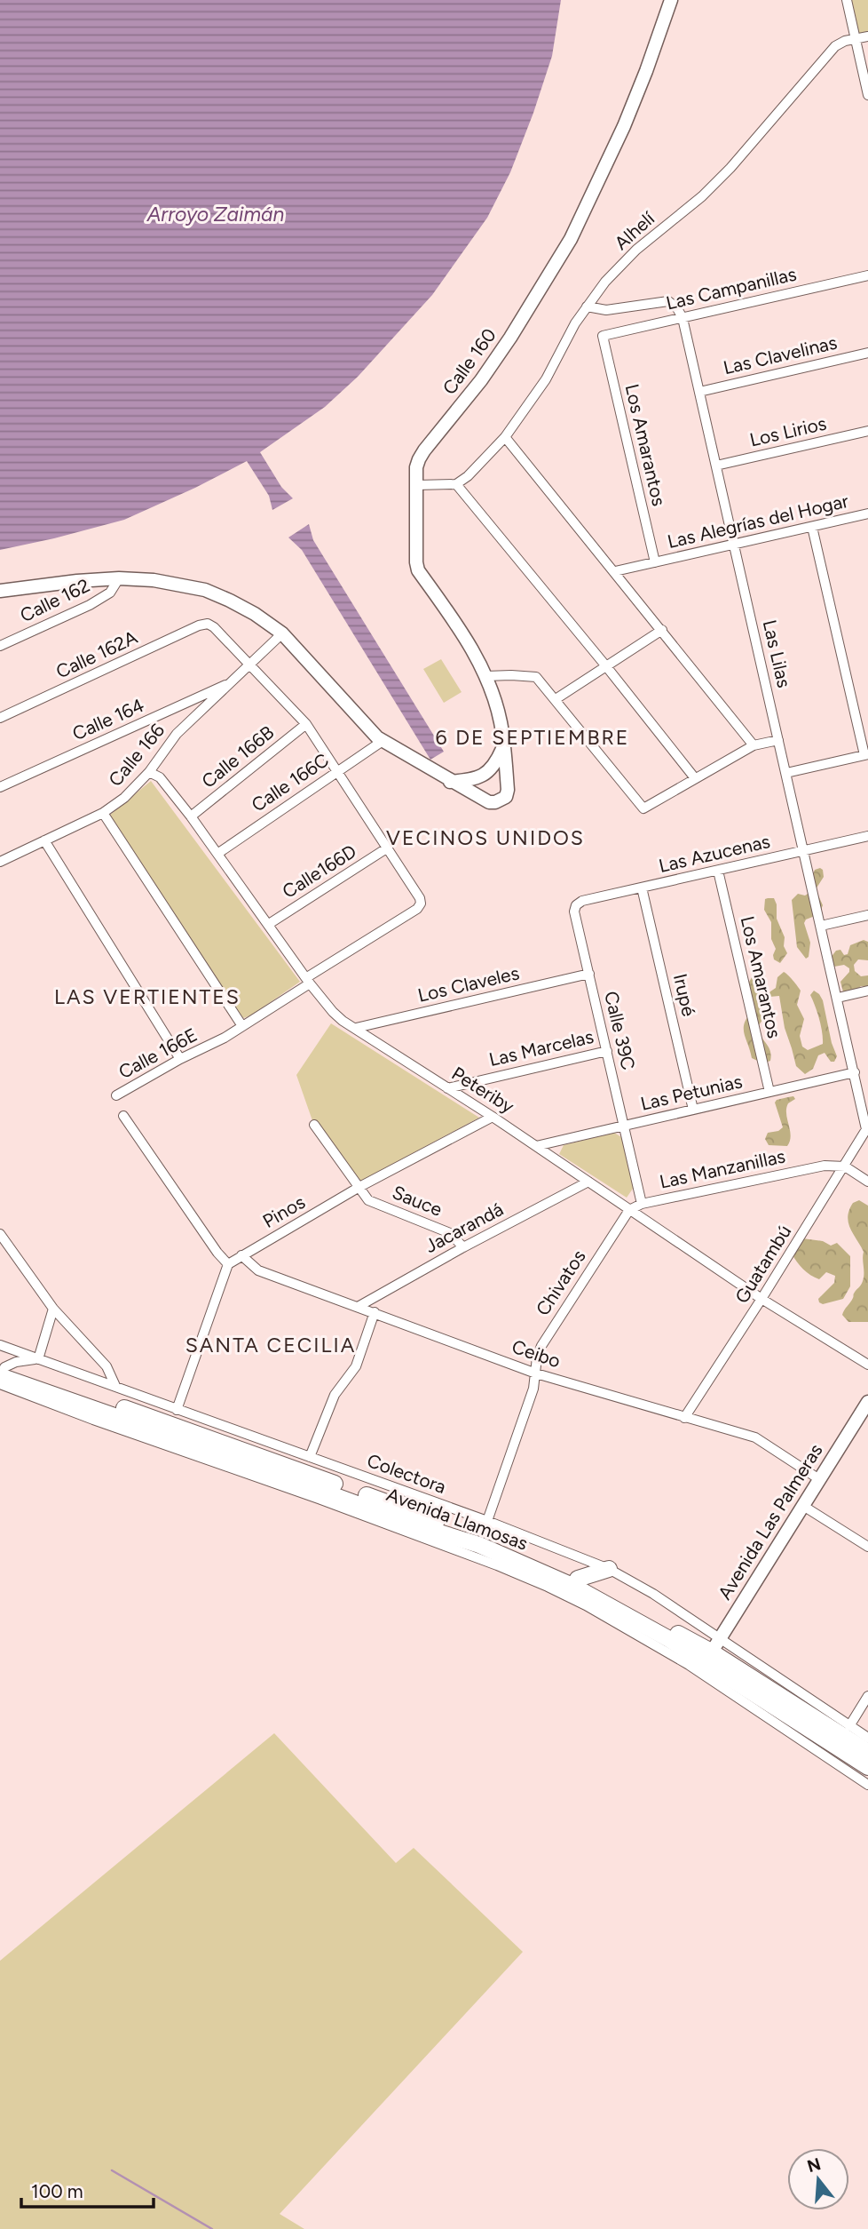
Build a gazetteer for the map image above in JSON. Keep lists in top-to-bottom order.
{
  "streets": {
    "highway": ["Avenida Llamosas"],
    "main road": ["Calle 160", "Avenida Las Palmeras"],
    "street": [
      "Alhelí",
      "Las Campanillas",
      "Las Clavelinas",
      "Los Lirios",
      "Los Amarantos",
      "Las Alegrías del Hogar",
      "Calle 162",
      "Las Lilas",
      "Calle 162A",
      "Calle 164",
      "Calle 166",
      "Calle 166B",
      "Calle 166C",
      "Las Azucenas",
      "Calle166D",
      "Los Claveles",
      "Irupé",
      "Calle 39C",
      "Las Marcelas",
      "Calle 166E",
      "Peteriby",
      "Las Petunias",
      "Las Manzanillas",
      "Sauce",
      "Pinos",
      "Jacarandá",
      "Guatambú",
      "Chivatos",
      "Ceibo",
      "Colectora"
    ]
  },
  "crossings": [
    ["Las Campanillas", "Los Amarantos"],
    ["Las Campanillas", "Las Lilas"],
    ["Las Clavelinas", "Las Lilas"],
    ["Calle 160", "Calle 162"],
    ["Calle 160", "Calle 166"],
    ["Calle 160", "Calle 166C"],
    ["Los Lirios", "Las Lilas"],
    ["Los Amarantos", "Las Alegrías del Hogar"],
    ["Los Amarantos", "Las Azucenas"],
    ["Los Amarantos", "Las Petunias"],
    ["Las Alegrías del Hogar", "Las Lilas"],
    ["Las Lilas", "Las Azucenas"],
    ["Las Lilas", "Las Petunias"],
    ["Las Lilas", "Guatambú"],
    ["Calle 162A", "Calle 166"],
    ["Calle 164", "Calle 166"],
    ["Calle 166", "Peteriby"],
    ["Calle 166B", "Peteriby"],
    ["Calle 166C", "Peteriby"],
    ["Las Azucenas", "Irupé"],
    ["Las Azucenas", "Calle 39C"],
    ["Calle166D", "Calle 166E"],
    ["Calle166D", "Peteriby"],
    ["Los Claveles", "Calle 39C"],
    ["Los Claveles", "Peteriby"],
    ["Irupé", "Las Petunias"],
    ["Calle 39C", "Las Marcelas"],
    ["Calle 39C", "Las Petunias"],
    ["Calle 39C", "Las Manzanillas"],
    ["Las Marcelas", "Peteriby"],
    ["Calle 166E", "Peteriby"],
    ["Peteriby", "Las Petunias"],
    ["Peteriby", "Las Manzanillas"],
    ["Peteriby", "Pinos"],
    ["Peteriby", "Jacarandá"],
    ["Peteriby", "Guatambú"],
    ["Peteriby", "Chivatos"],
    ["Las Manzanillas", "Guatambú"],
    ["Las Manzanillas", "Chivatos"],
    ["Sauce", "Pinos"],
    ["Sauce", "Jacarandá"],
    ["Pinos", "Ceibo"],
    ["Jacarandá", "Ceibo"],
    ["Guatambú", "Ceibo"],
    ["Chivatos", "Ceibo"],
    ["Chivatos", "Colectora"],
    ["Ceibo", "Avenida Las Palmeras"],
    ["Colectora", "Avenida Llamosas"],
    ["Colectora", "Avenida Las Palmeras"],
    ["Avenida Llamosas", "Avenida Las Palmeras"]
  ],
  "districts": [
    "6 DE SEPTIEMBRE",
    "VECINOS UNIDOS",
    "LAS VERTIENTES",
    "SANTA CECILIA"
  ],
  "water": ["Arroyo Zaimán"],
  "scale_bar": "100 m",
  "north": "top"
}
